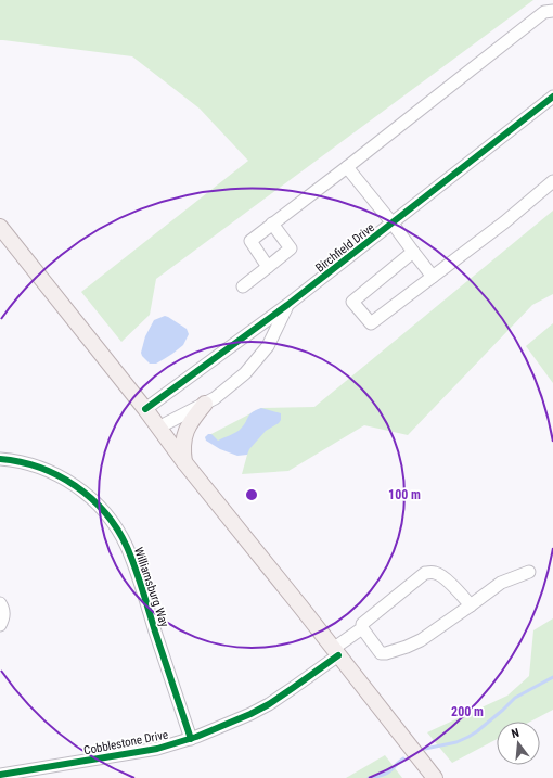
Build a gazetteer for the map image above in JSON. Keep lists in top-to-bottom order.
{
  "streets": {
    "street": ["Birchfield Drive", "Williamsburg Way", "Cobblestone Drive"]
  },
  "crossings": [
    ["Williamsburg Way", "Cobblestone Drive"]
  ],
  "north": "top",
  "rings": ["100 m", "200 m"]
}
